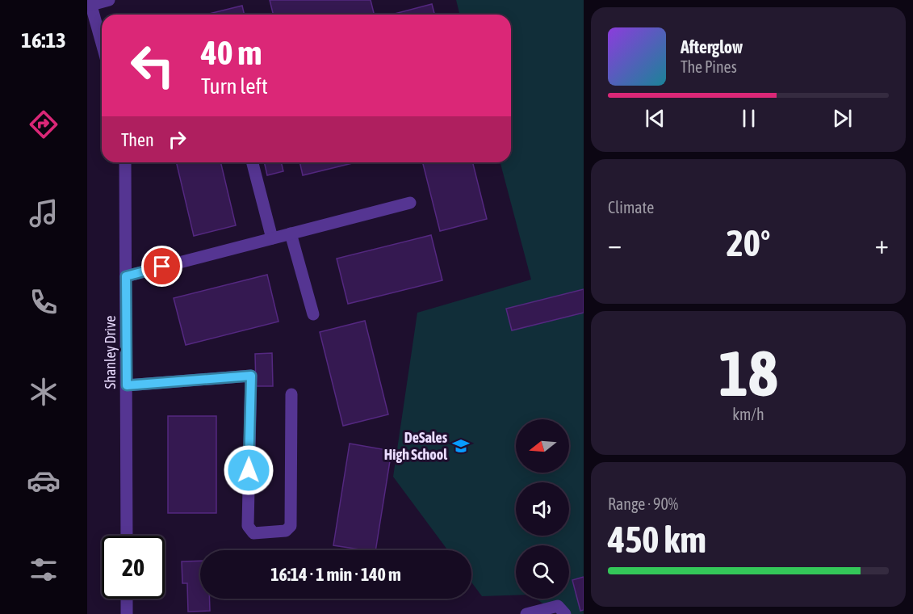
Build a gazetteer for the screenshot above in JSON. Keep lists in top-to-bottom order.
{
  "streets": {
    "street": ["Shanley Drive"]
  },
  "places": {
    "school or university": ["DeSales High School"]
  },
  "north": "left",
  "page": {
    "tabs": "16:13",
    "turn": ["40 m", "Turn left"],
    "song": ["Afterglow", "The Pines"],
    "then": "Then",
    "tile": [
      "Climate",
      ["18", "km/h"],
      ["Range · 90%", "450 km"]
    ],
    "heat": ["−", "20°", "+"],
    "limit": "20",
    "trip": "16:14 · 1 min · 140 m"
  }
}
